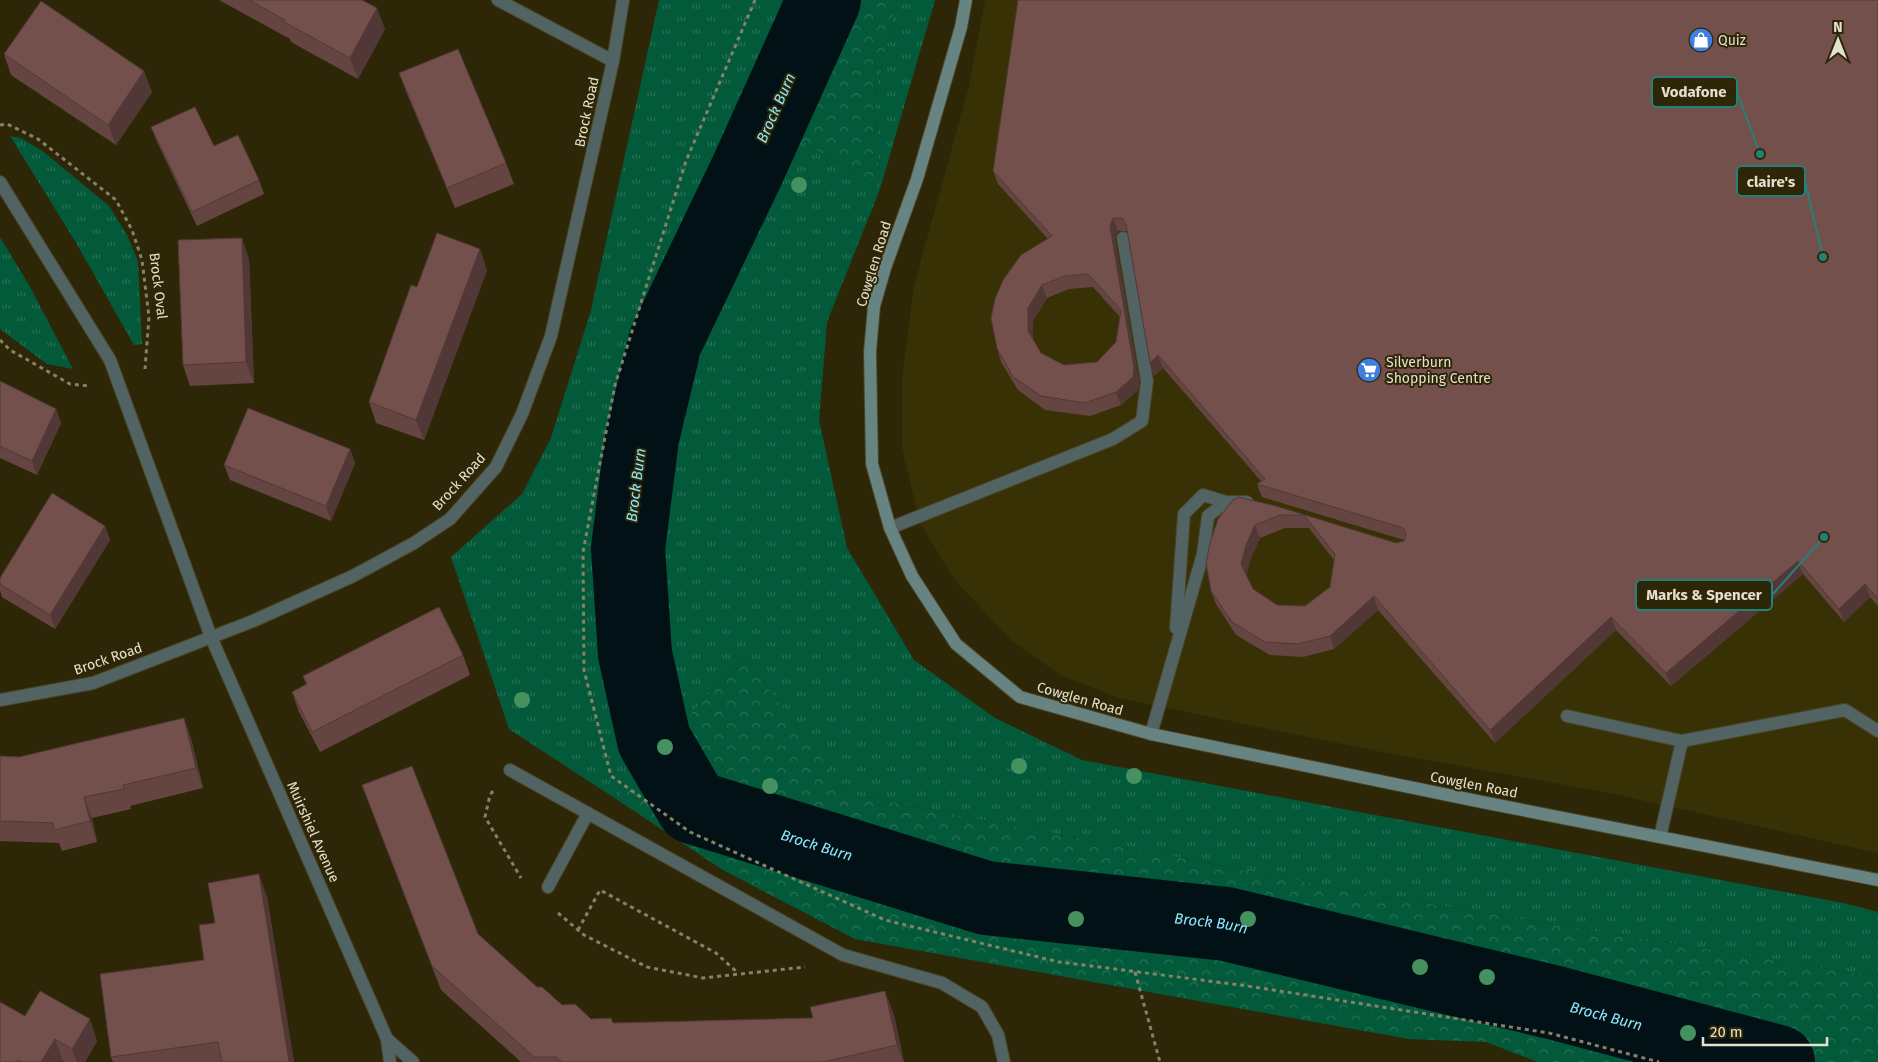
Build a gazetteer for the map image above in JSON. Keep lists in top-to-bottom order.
{
  "streets": {
    "street": ["Brock Road", "Cowglen Road", "Muirshiel Avenue"],
    "path": ["Brock Oval"]
  },
  "crossings": [
    ["Brock Road", "Muirshiel Avenue"]
  ],
  "water": ["Brock Burn"],
  "places": {
    "shop": ["Quiz"],
    "other": ["Vodafone", "claire's", "Marks & Spencer"],
    "supermarket": ["Silverburn Shopping Centre"]
  },
  "scale_bar": "20 m",
  "north": "top"
}
